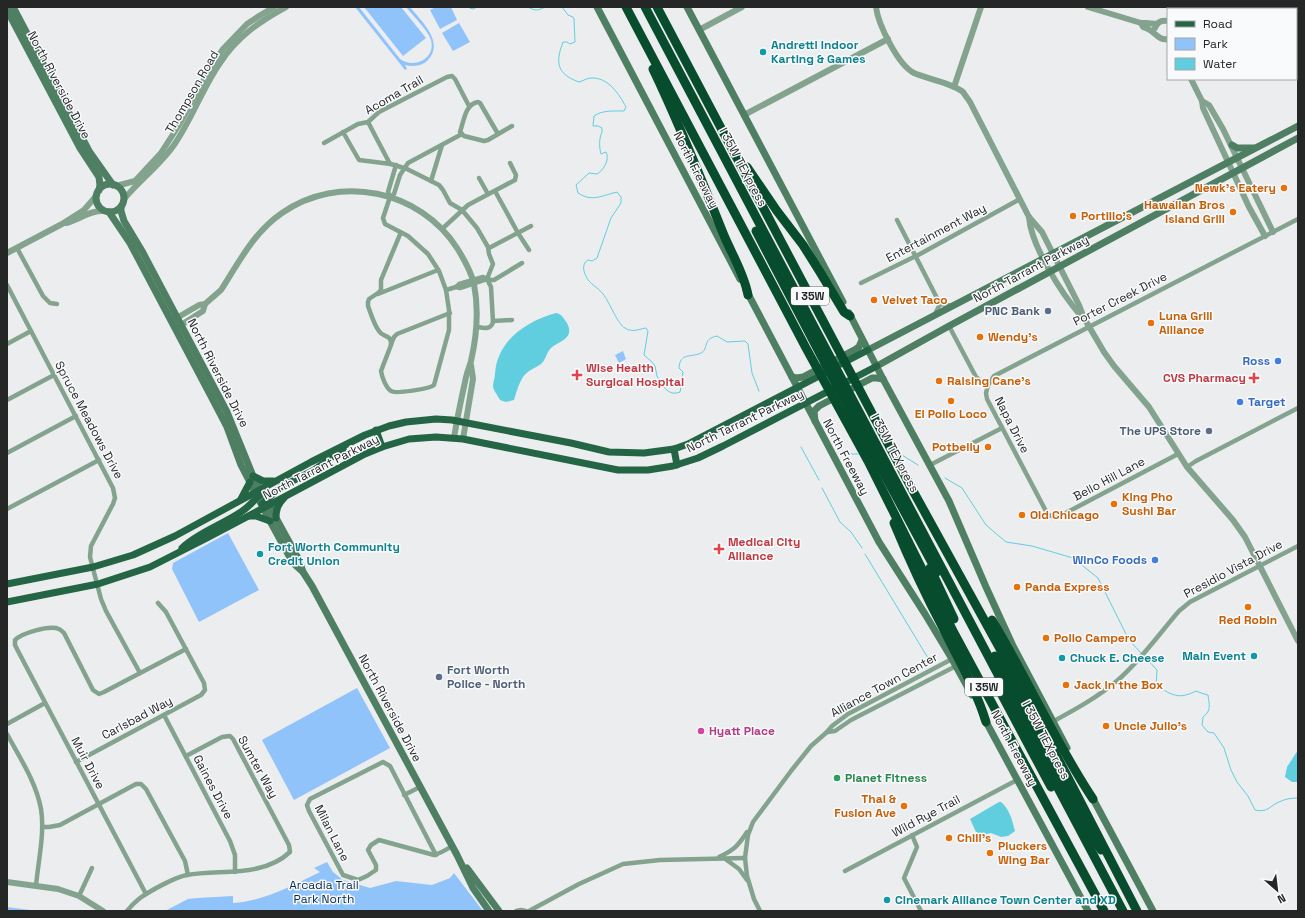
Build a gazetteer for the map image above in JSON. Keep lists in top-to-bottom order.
{
  "streets": {
    "highway": ["I 35W TEXpress", "North Freeway", "I 35W"],
    "main road": ["North Riverside Drive", "North Tarrant Parkway"],
    "street": [
      "Thompson Road",
      "Acoma Trail",
      "Entertainment Way",
      "Porter Creek Drive",
      "Spruce Meadows Drive",
      "Napa Drive",
      "Bello Hill Lane",
      "Presidio Vista Drive",
      "Alliance Town Center",
      "Carlsbad Way",
      "Muir Drive",
      "Sumter Way",
      "Gaines Drive",
      "Wild Rye Trail",
      "Milan Lane"
    ]
  },
  "crossings": [
    ["North Riverside Drive", "Thompson Road"],
    ["North Riverside Drive", "North Tarrant Parkway"],
    ["North Freeway", "North Tarrant Parkway"],
    ["North Freeway", "Alliance Town Center"],
    ["North Freeway", "Wild Rye Trail"],
    ["North Tarrant Parkway", "Spruce Meadows Drive"],
    ["North Tarrant Parkway", "Napa Drive"],
    ["Porter Creek Drive", "Napa Drive"],
    ["Spruce Meadows Drive", "Muir Drive"],
    ["Napa Drive", "Bello Hill Lane"],
    ["Carlsbad Way", "Muir Drive"],
    ["Carlsbad Way", "Gaines Drive"],
    ["Sumter Way", "Gaines Drive"]
  ],
  "parks": ["Arcadia Trail Park North"],
  "places": {
    "other": [
      "Andretti Indoor Karting & Games",
      "Newk's Eatery",
      "Hawaiian Bros Island Grill",
      "Portillo's",
      "Velvet Taco",
      "PNC Bank",
      "Luna Grill Alliance",
      "Wendy's",
      "Ross",
      "Raising Cane's",
      "El Pollo Loco",
      "Target",
      "The UPS Store",
      "Potbelly",
      "King Pho Sushi Bar",
      "Old Chicago",
      "Fort Worth Community Credit Union",
      "WinCo Foods",
      "Panda Express",
      "Red Robin",
      "Pollo Campero",
      "Main Event",
      "Chuck E. Cheese",
      "Fort Worth Police - North",
      "Jack in the Box",
      "Uncle Julio's",
      "Hyatt Place",
      "Planet Fitness",
      "Thai & Fusion Ave",
      "Chili's",
      "Pluckers Wing Bar",
      "Cinemark Alliance Town Center and XD"
    ],
    "health": ["Wise Health Surgical Hospital", "CVS Pharmacy", "Medical City Alliance"]
  },
  "legend": ["Road", "Park", "Water"],
  "north": "bottom right"
}
